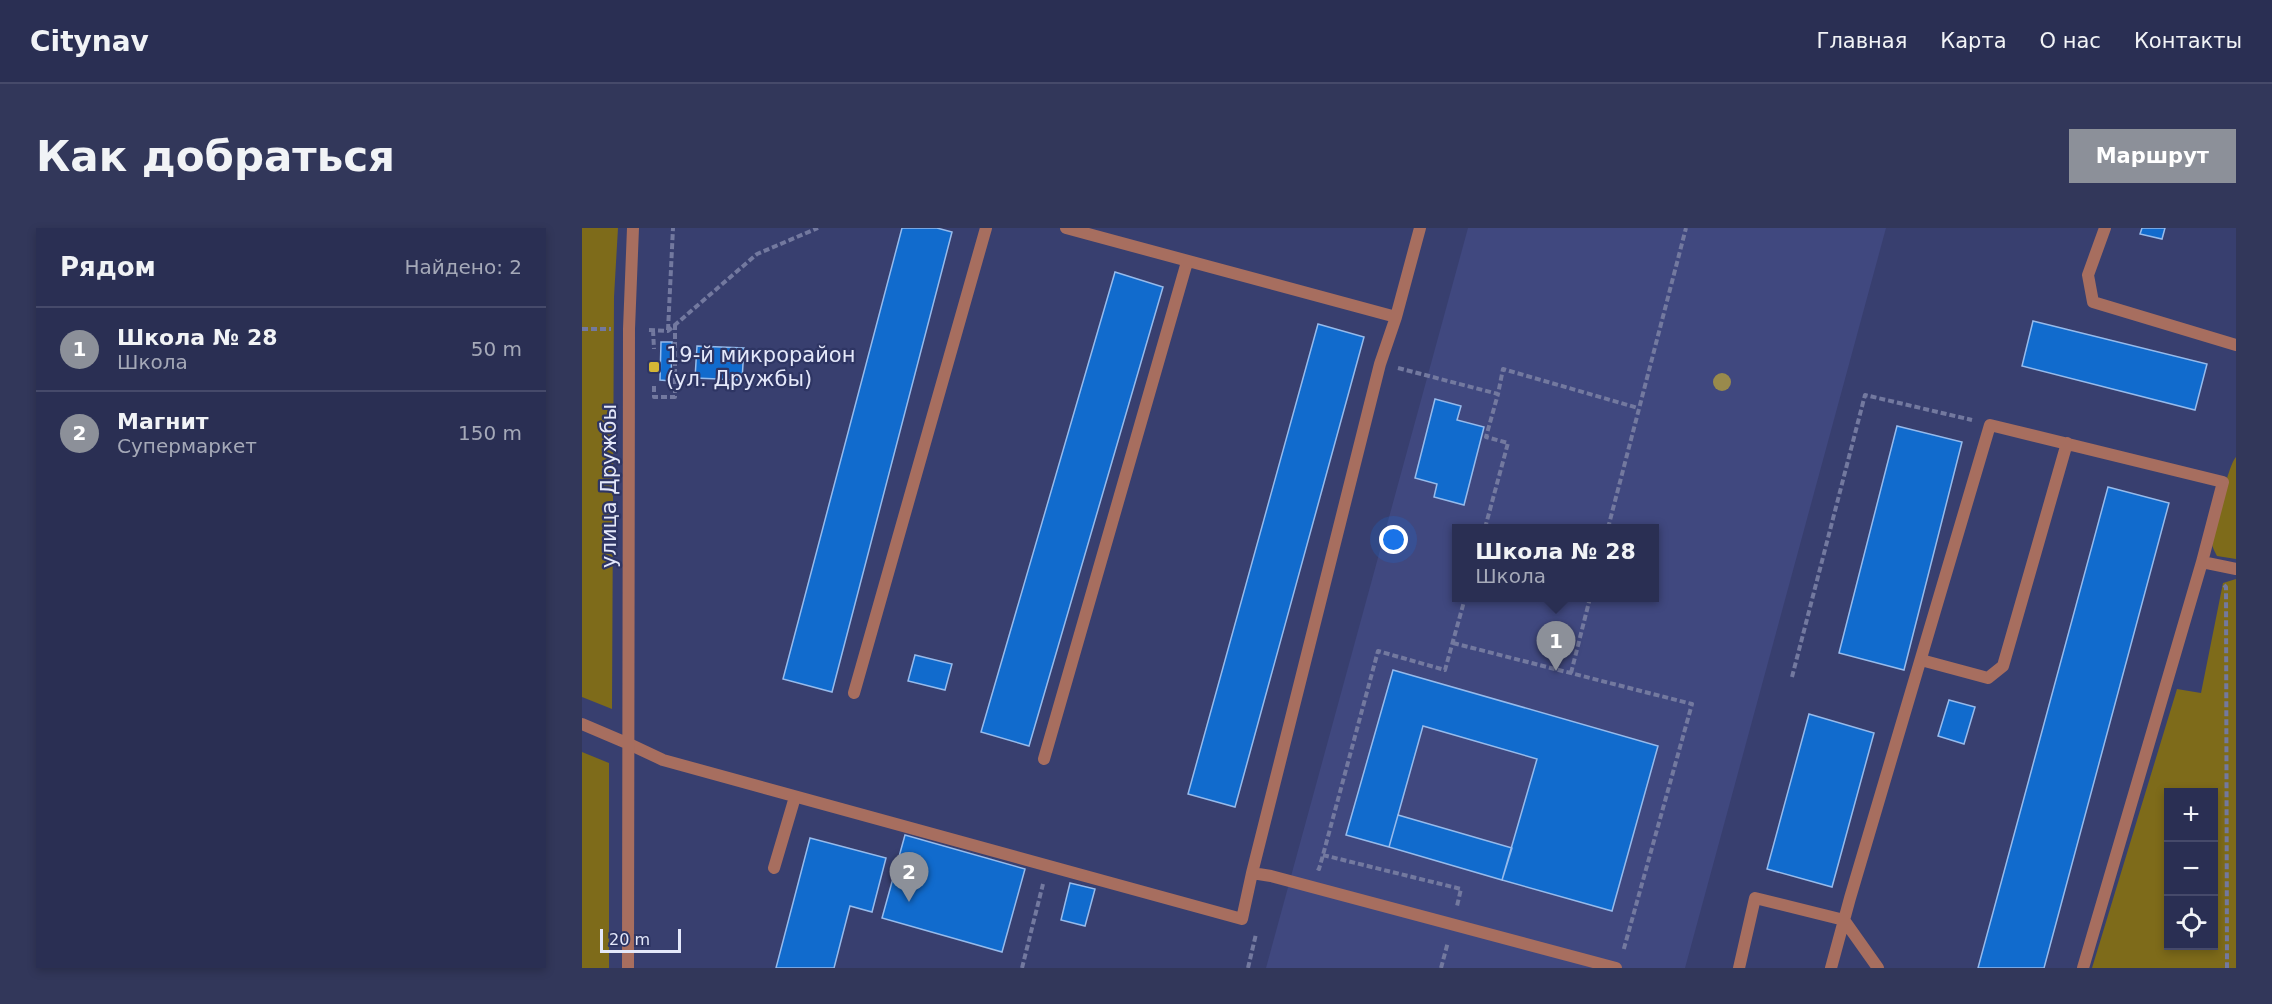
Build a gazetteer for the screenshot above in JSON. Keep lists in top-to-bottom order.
{
  "streets": {
    "street": ["улица Дружбы"]
  },
  "places": {
    "transit": ["19-й микрорайон (ул. Дружбы)"]
  },
  "scale_bar": "20 m",
  "page": {
    "header": "Citynav",
    "nav": [
      "Главная",
      "Карта",
      "О нас",
      "Контакты"
    ],
    "buttons": "Маршрут",
    "title": "Как добраться",
    "heading": ["Рядом", "Найдено: 2"],
    "list": [
      {
        "mark": "1",
        "name": "Школа № 28",
        "note": "Школа",
        "value": "50 m"
      },
      {
        "mark": "2",
        "name": "Магнит",
        "note": "Супермаркет",
        "value": "150 m"
      }
    ],
    "popup": ["Школа № 28", "Школа"],
    "pins": ["1", "2"],
    "map_buttons": ["+", "−"],
    "scale": "20 m"
  }
}
